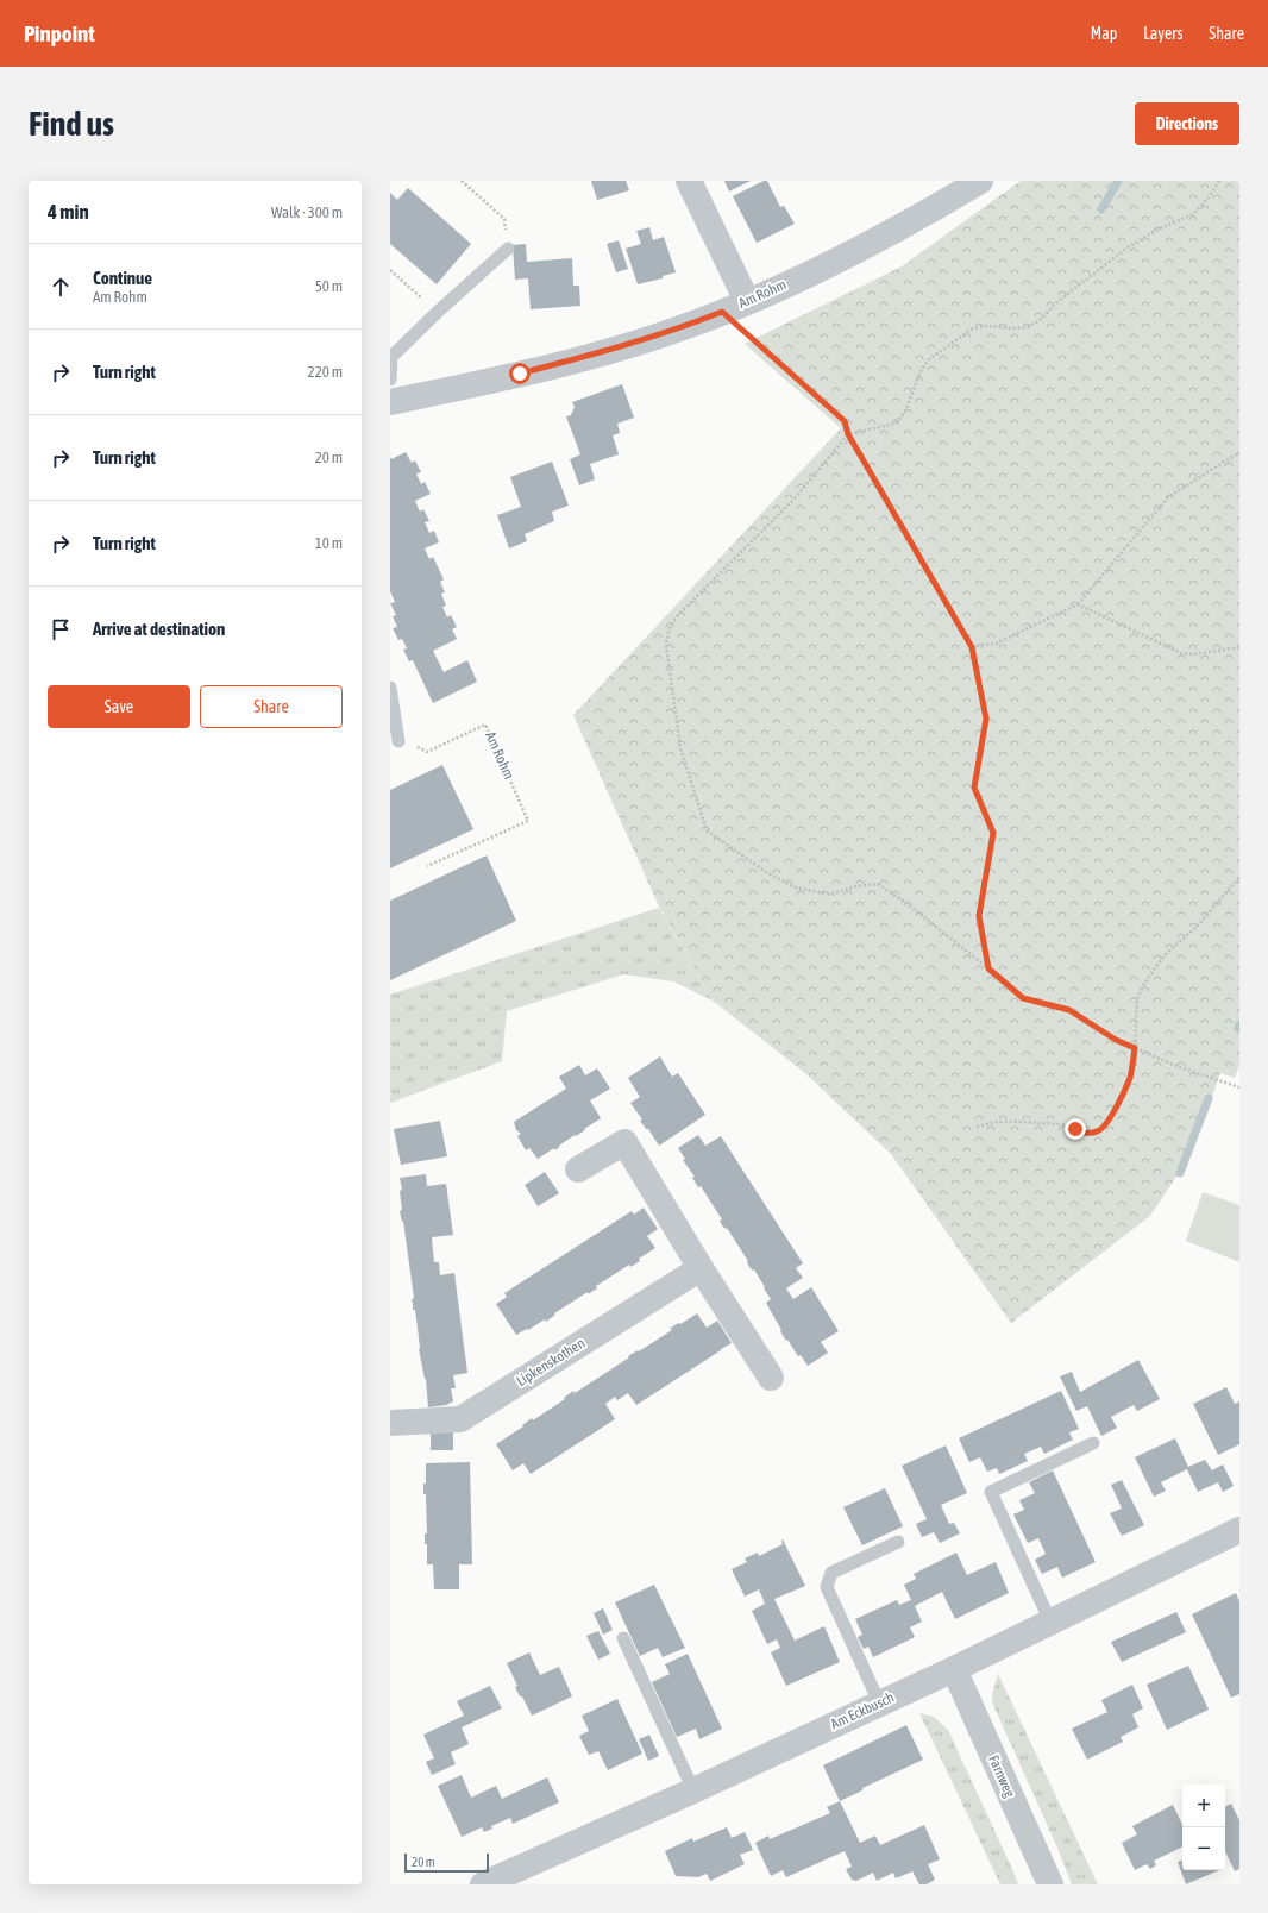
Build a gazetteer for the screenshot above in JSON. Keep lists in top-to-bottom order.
{
  "streets": {
    "street": [
      "Am Rohm",
      "Lipkenskothen",
      "Am Eckbusch",
      "Farnweg"
    ]
  },
  "crossings": [
    ["Am Eckbusch", "Farnweg"]
  ],
  "scale_bar": "20 m",
  "page": {
    "header": "Pinpoint",
    "nav": ["Map", "Layers", "Share"],
    "buttons": [
      "Directions",
      ["Save", "Share"]
    ],
    "title": "Find us",
    "heading": ["4 min", "Walk · 300 m"],
    "list": [
      ["Continue", "Am Rohm", "50 m"],
      ["Turn right", "220 m"],
      ["Turn right", "20 m"],
      ["Turn right", "10 m"],
      "Arrive at destination"
    ],
    "map_buttons": ["+", "−"],
    "scale": "20 m"
  }
}
